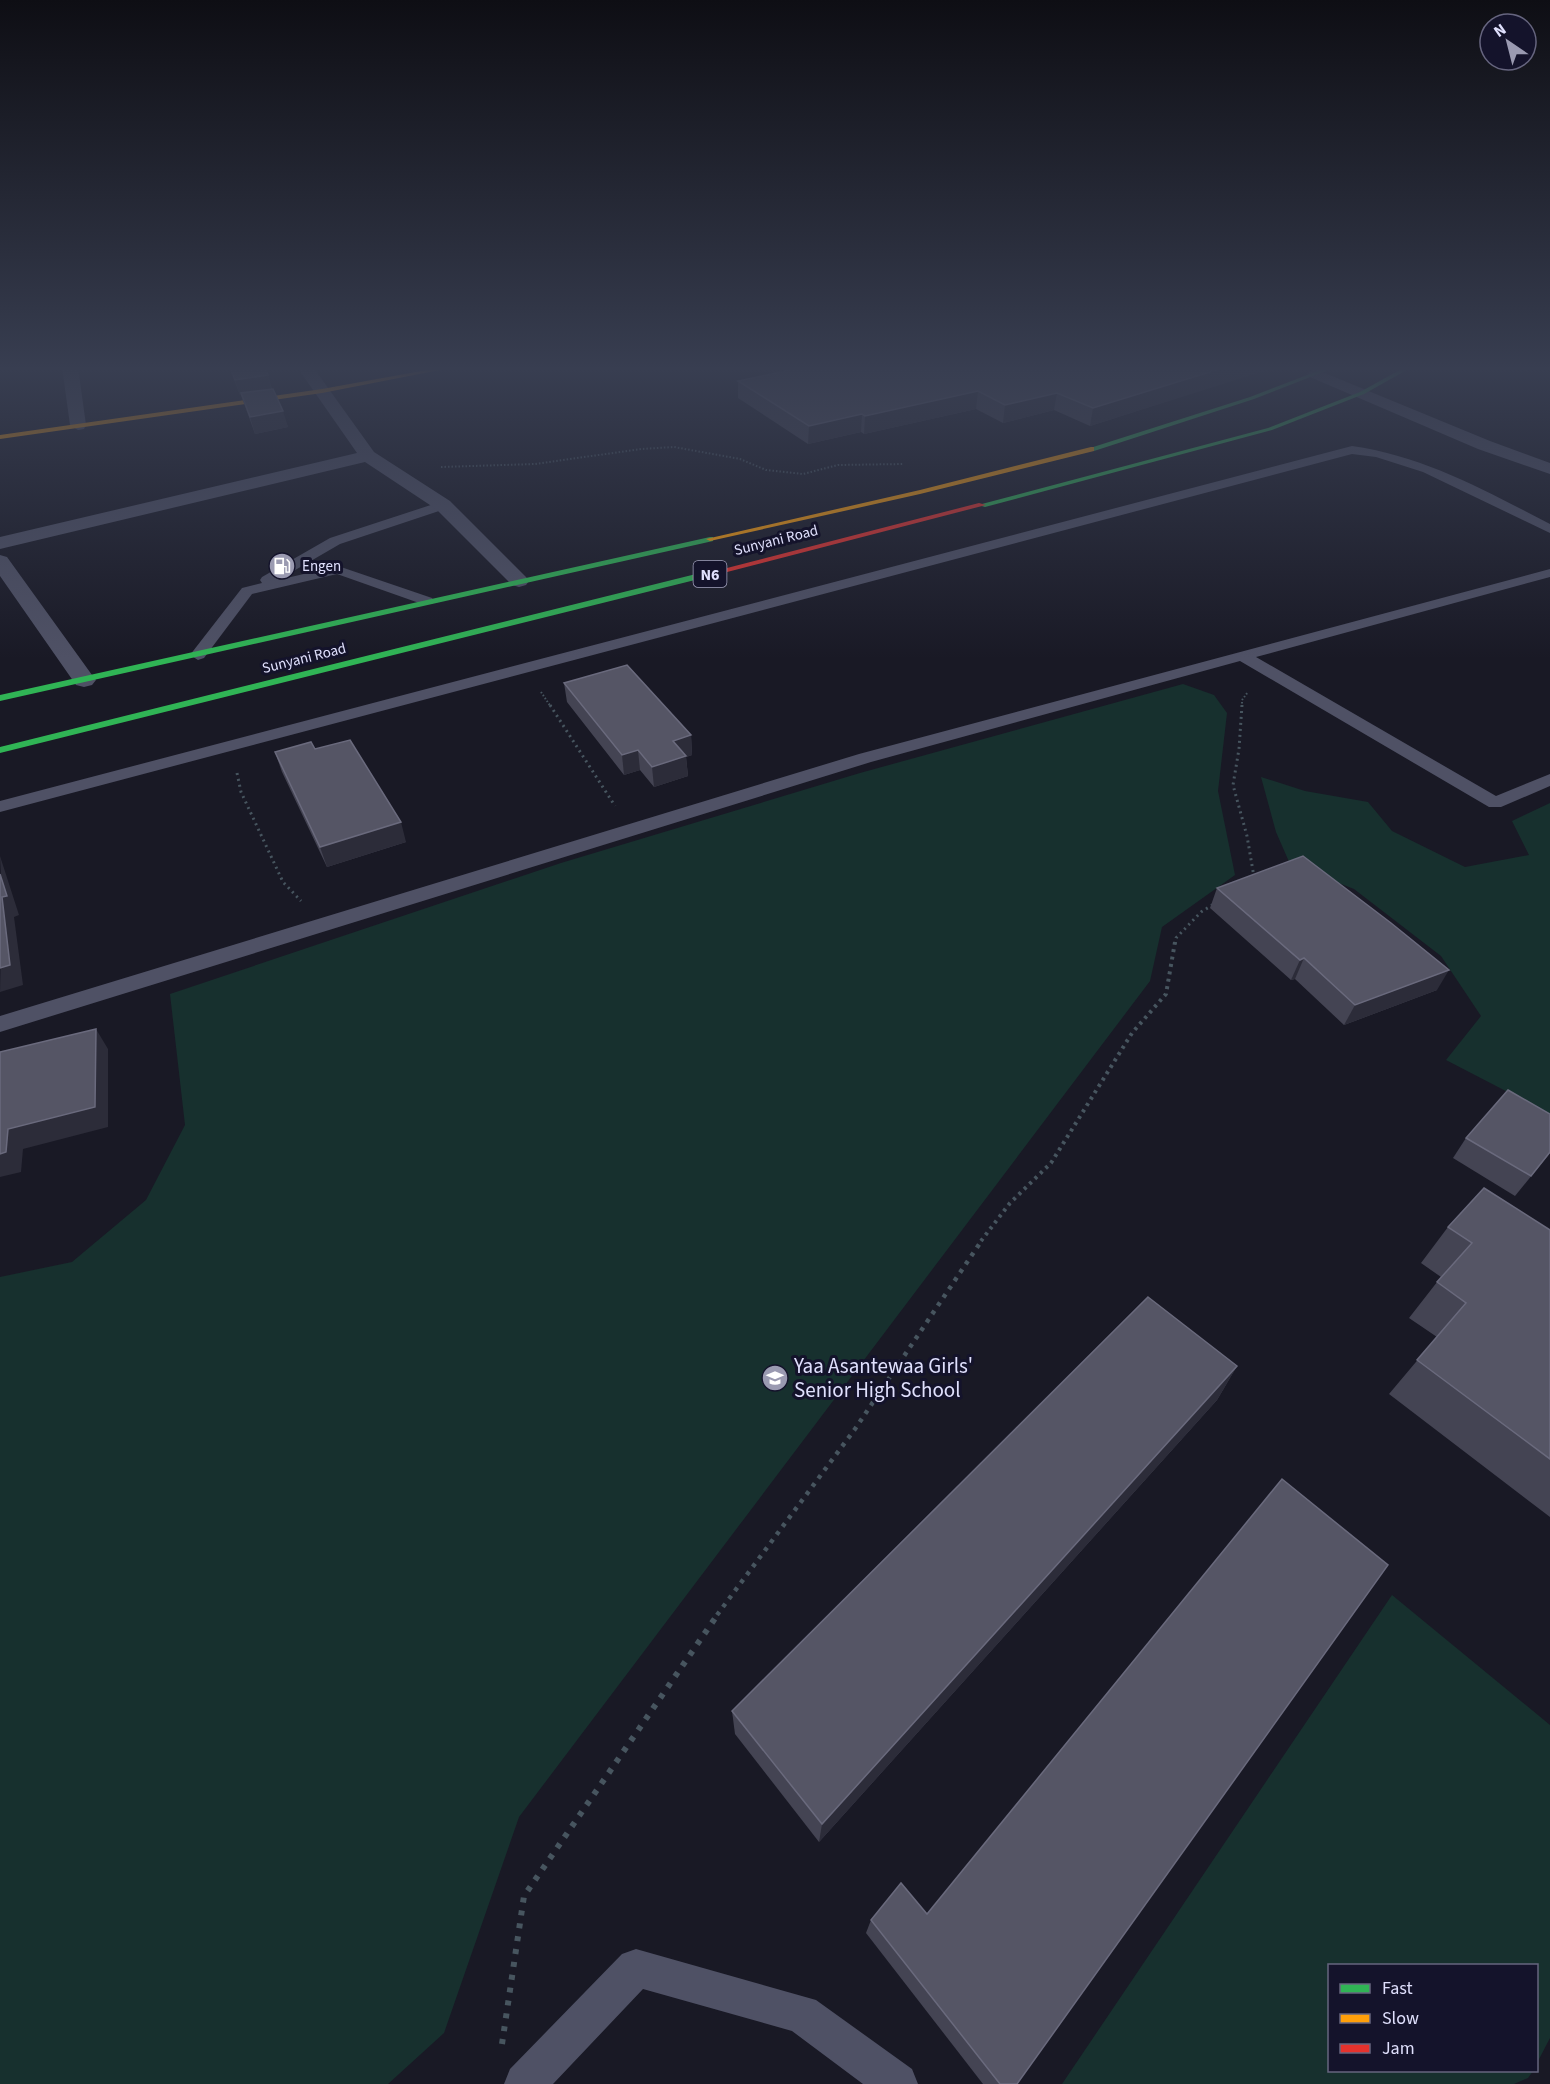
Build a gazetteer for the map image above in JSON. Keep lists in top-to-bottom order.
{
  "streets": {
    "main road": ["Sunyani Road", "N6"]
  },
  "places": {
    "fuel station": ["Engen"],
    "school or university": ["Yaa Asantewaa Girls' Senior High School"]
  },
  "legend": ["Fast", "Slow", "Jam"],
  "north": "top left"
}
